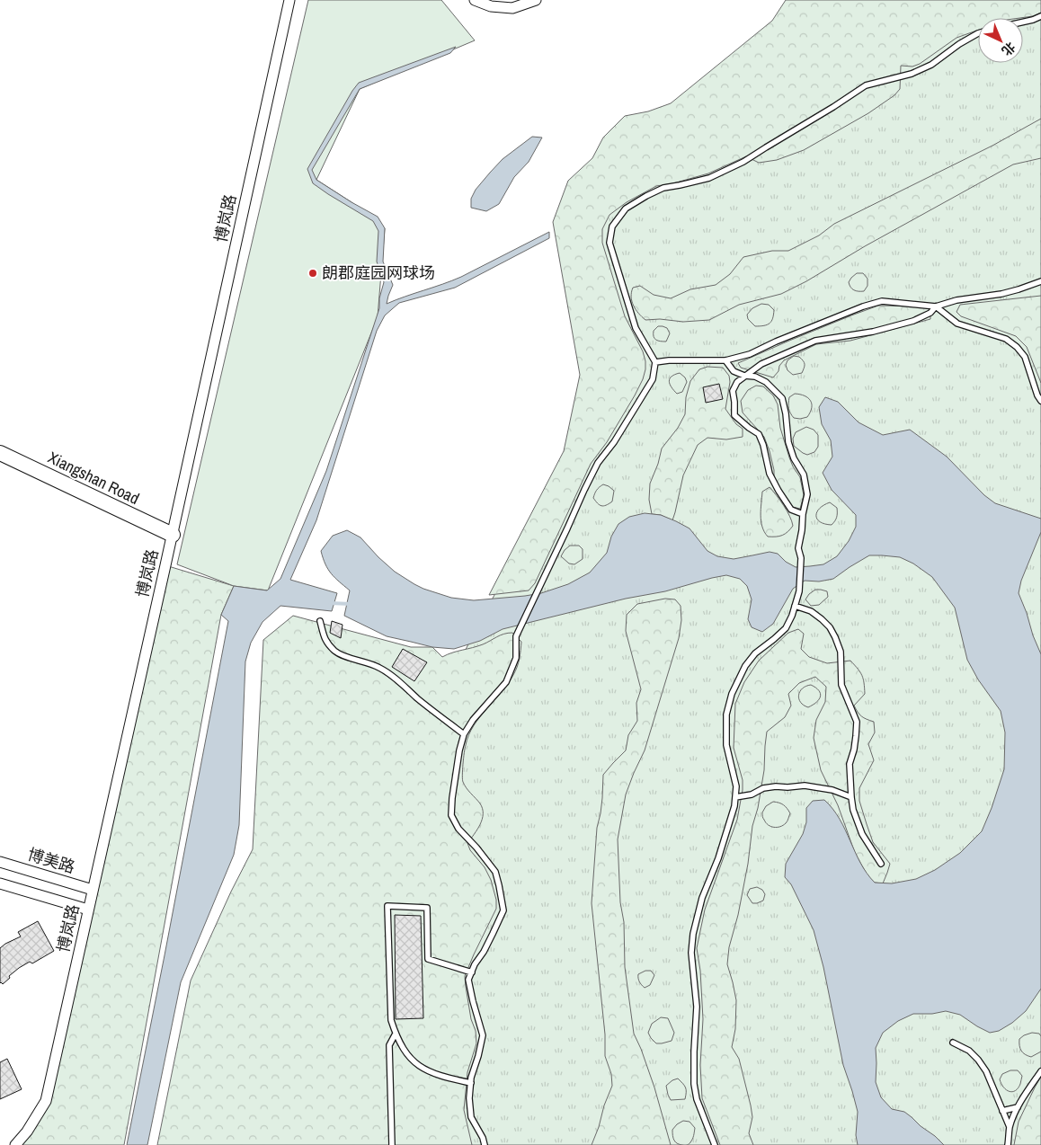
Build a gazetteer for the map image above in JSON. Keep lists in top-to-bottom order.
{
  "streets": {
    "main road": ["Xiangshan Road"],
    "street": ["博岚路", "博美路"]
  },
  "crossings": [
    ["博岚路", "Xiangshan Road"],
    ["博岚路", "博美路"]
  ],
  "places": ["朗郡庭园网球场"],
  "north": "bottom right"
}
